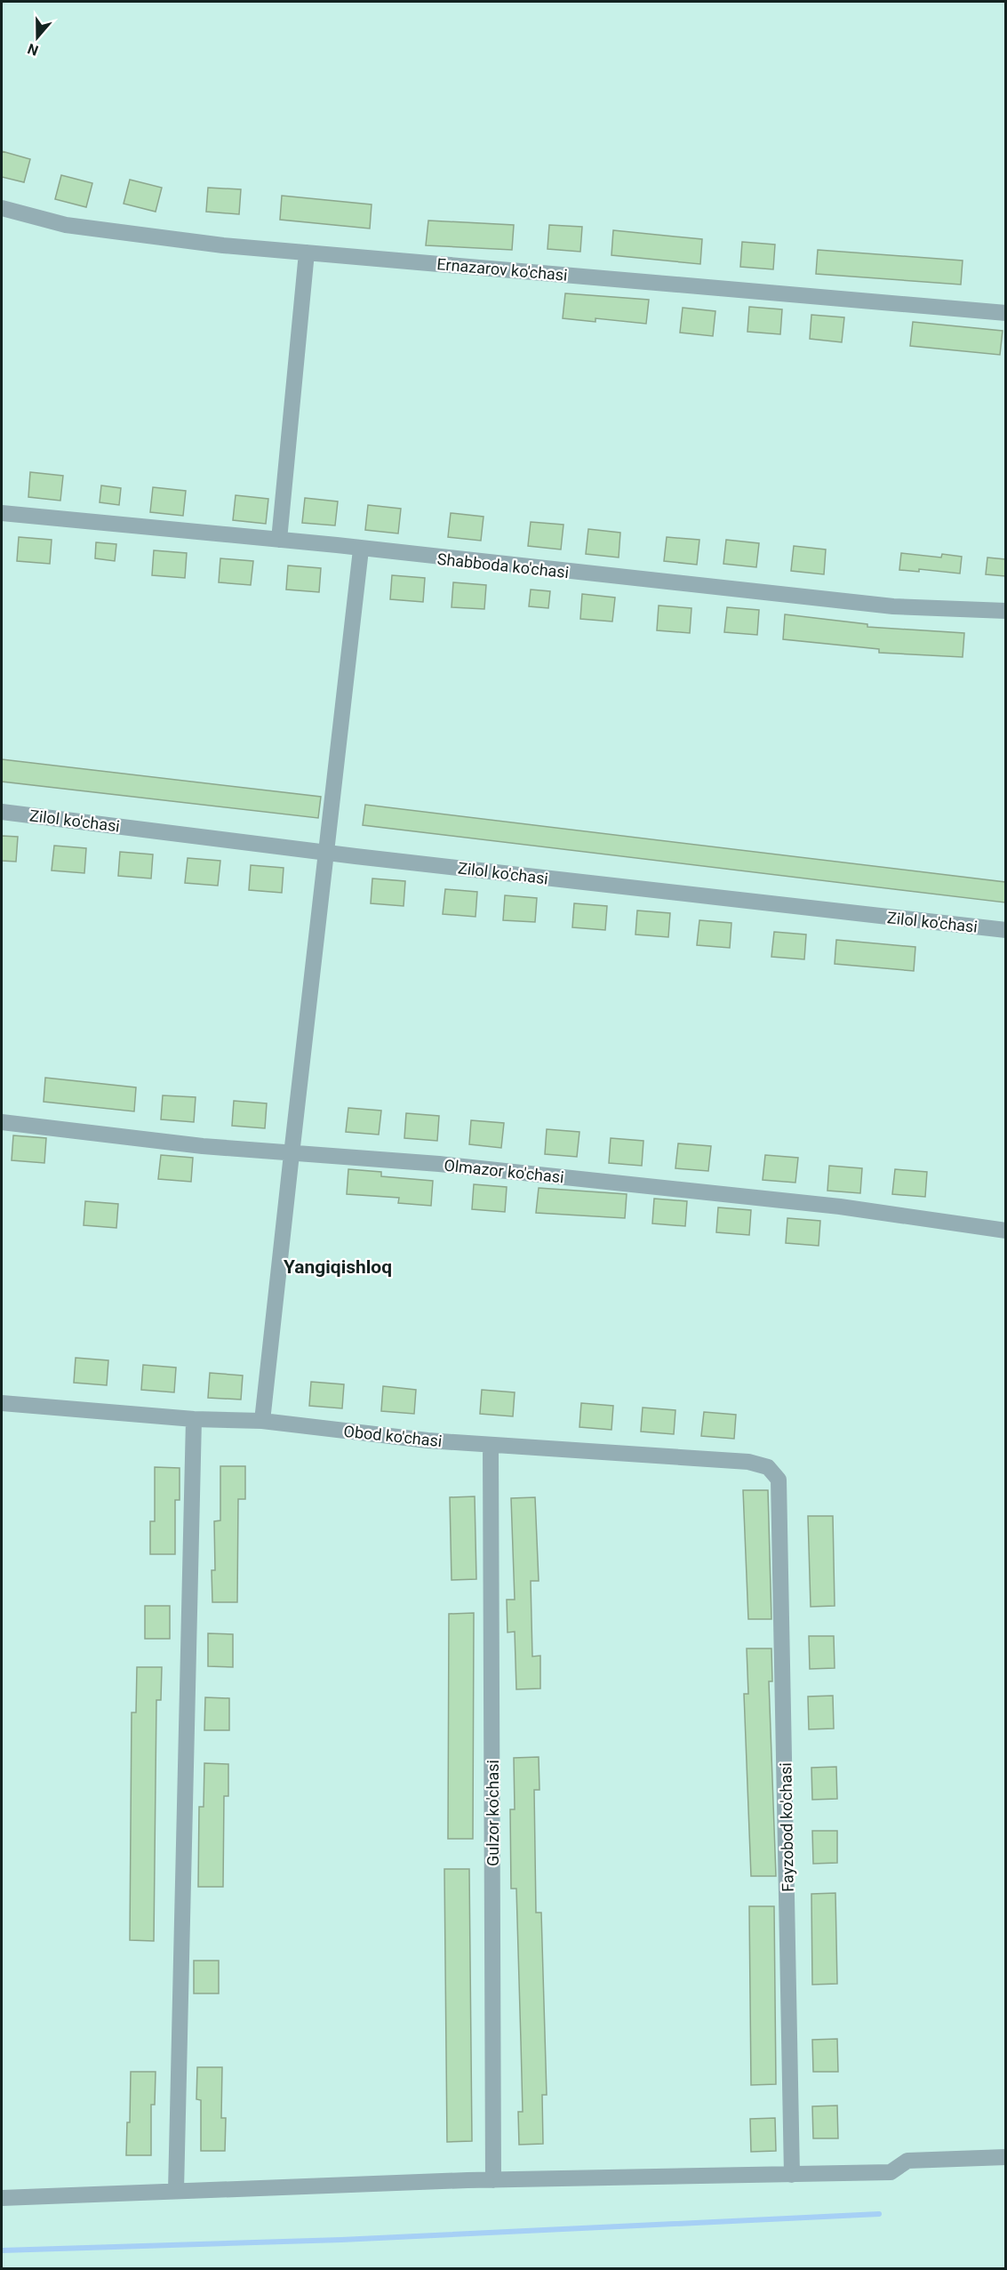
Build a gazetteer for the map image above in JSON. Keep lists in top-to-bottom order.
{
  "streets": {
    "street": [
      "Ernazarov ko'chasi",
      "Shabboda ko'chasi",
      "Zilol ko'chasi",
      "Olmazor ko'chasi",
      "Obod ko'chasi",
      "Gulzor ko'chasi",
      "Fayzobod ko'chasi"
    ]
  },
  "crossings": [
    ["Obod ko'chasi", "Gulzor ko'chasi"],
    ["Obod ko'chasi", "Fayzobod ko'chasi"]
  ],
  "districts": ["Yangiqishloq"],
  "north": "bottom"
}
